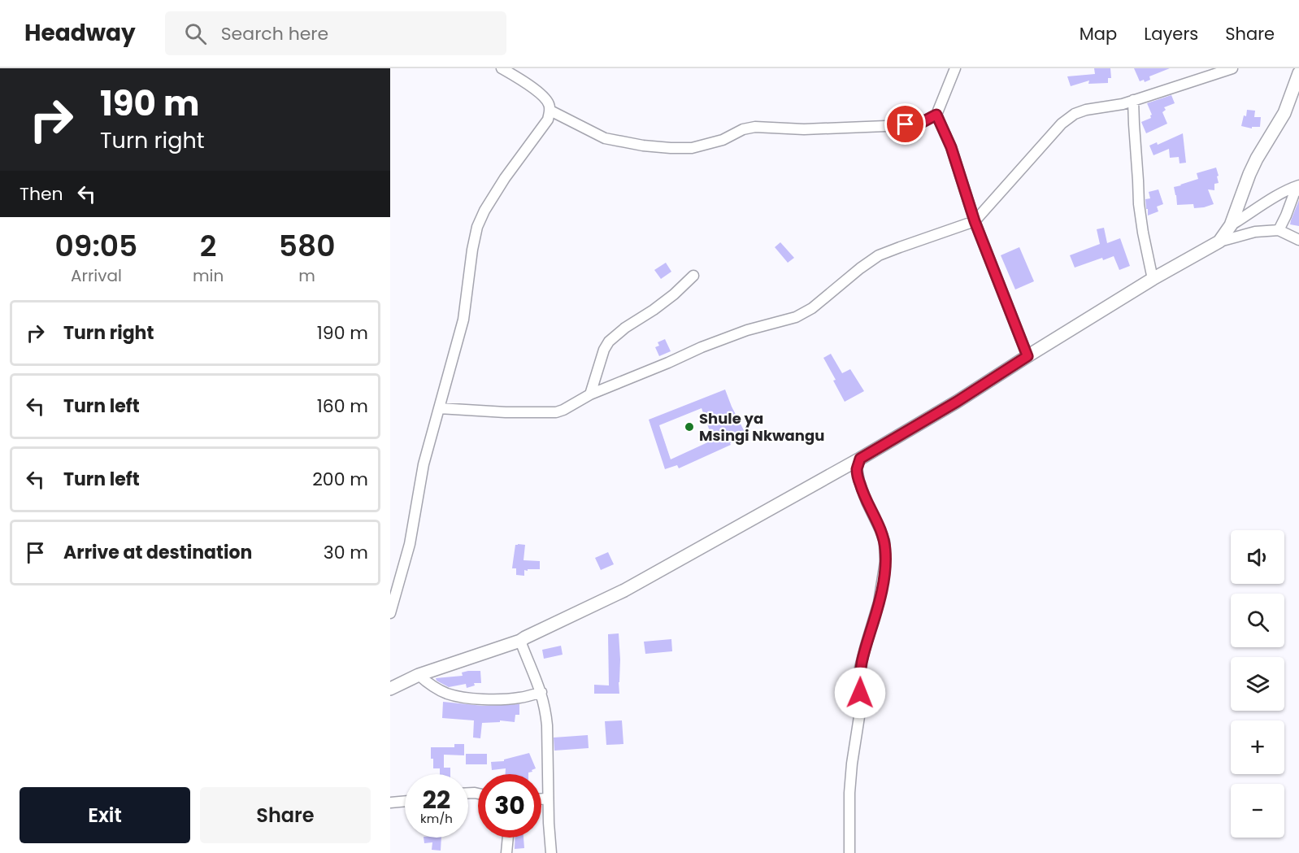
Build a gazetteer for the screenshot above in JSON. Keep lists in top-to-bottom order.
{
  "places": ["Shule ya Msingi Nkwangu"],
  "page": {
    "header": "Headway",
    "search": "Search here",
    "nav": ["Map", "Layers", "Share"],
    "turn": ["190 m", "Turn right"],
    "then": "Then",
    "eta": [
      "09:05",
      "Arrival",
      "2",
      "min",
      "580",
      "m"
    ],
    "list": [
      {
        "name": "Turn right",
        "value": "190 m"
      },
      {
        "name": "Turn left",
        "value": "160 m"
      },
      {
        "name": "Turn left",
        "value": "200 m"
      },
      {
        "name": "Arrive at destination",
        "value": "30 m"
      }
    ],
    "map_buttons": ["+", "−"],
    "speed": "22 km/h",
    "limit": "30",
    "buttons": ["Exit", "Share"]
  }
}
